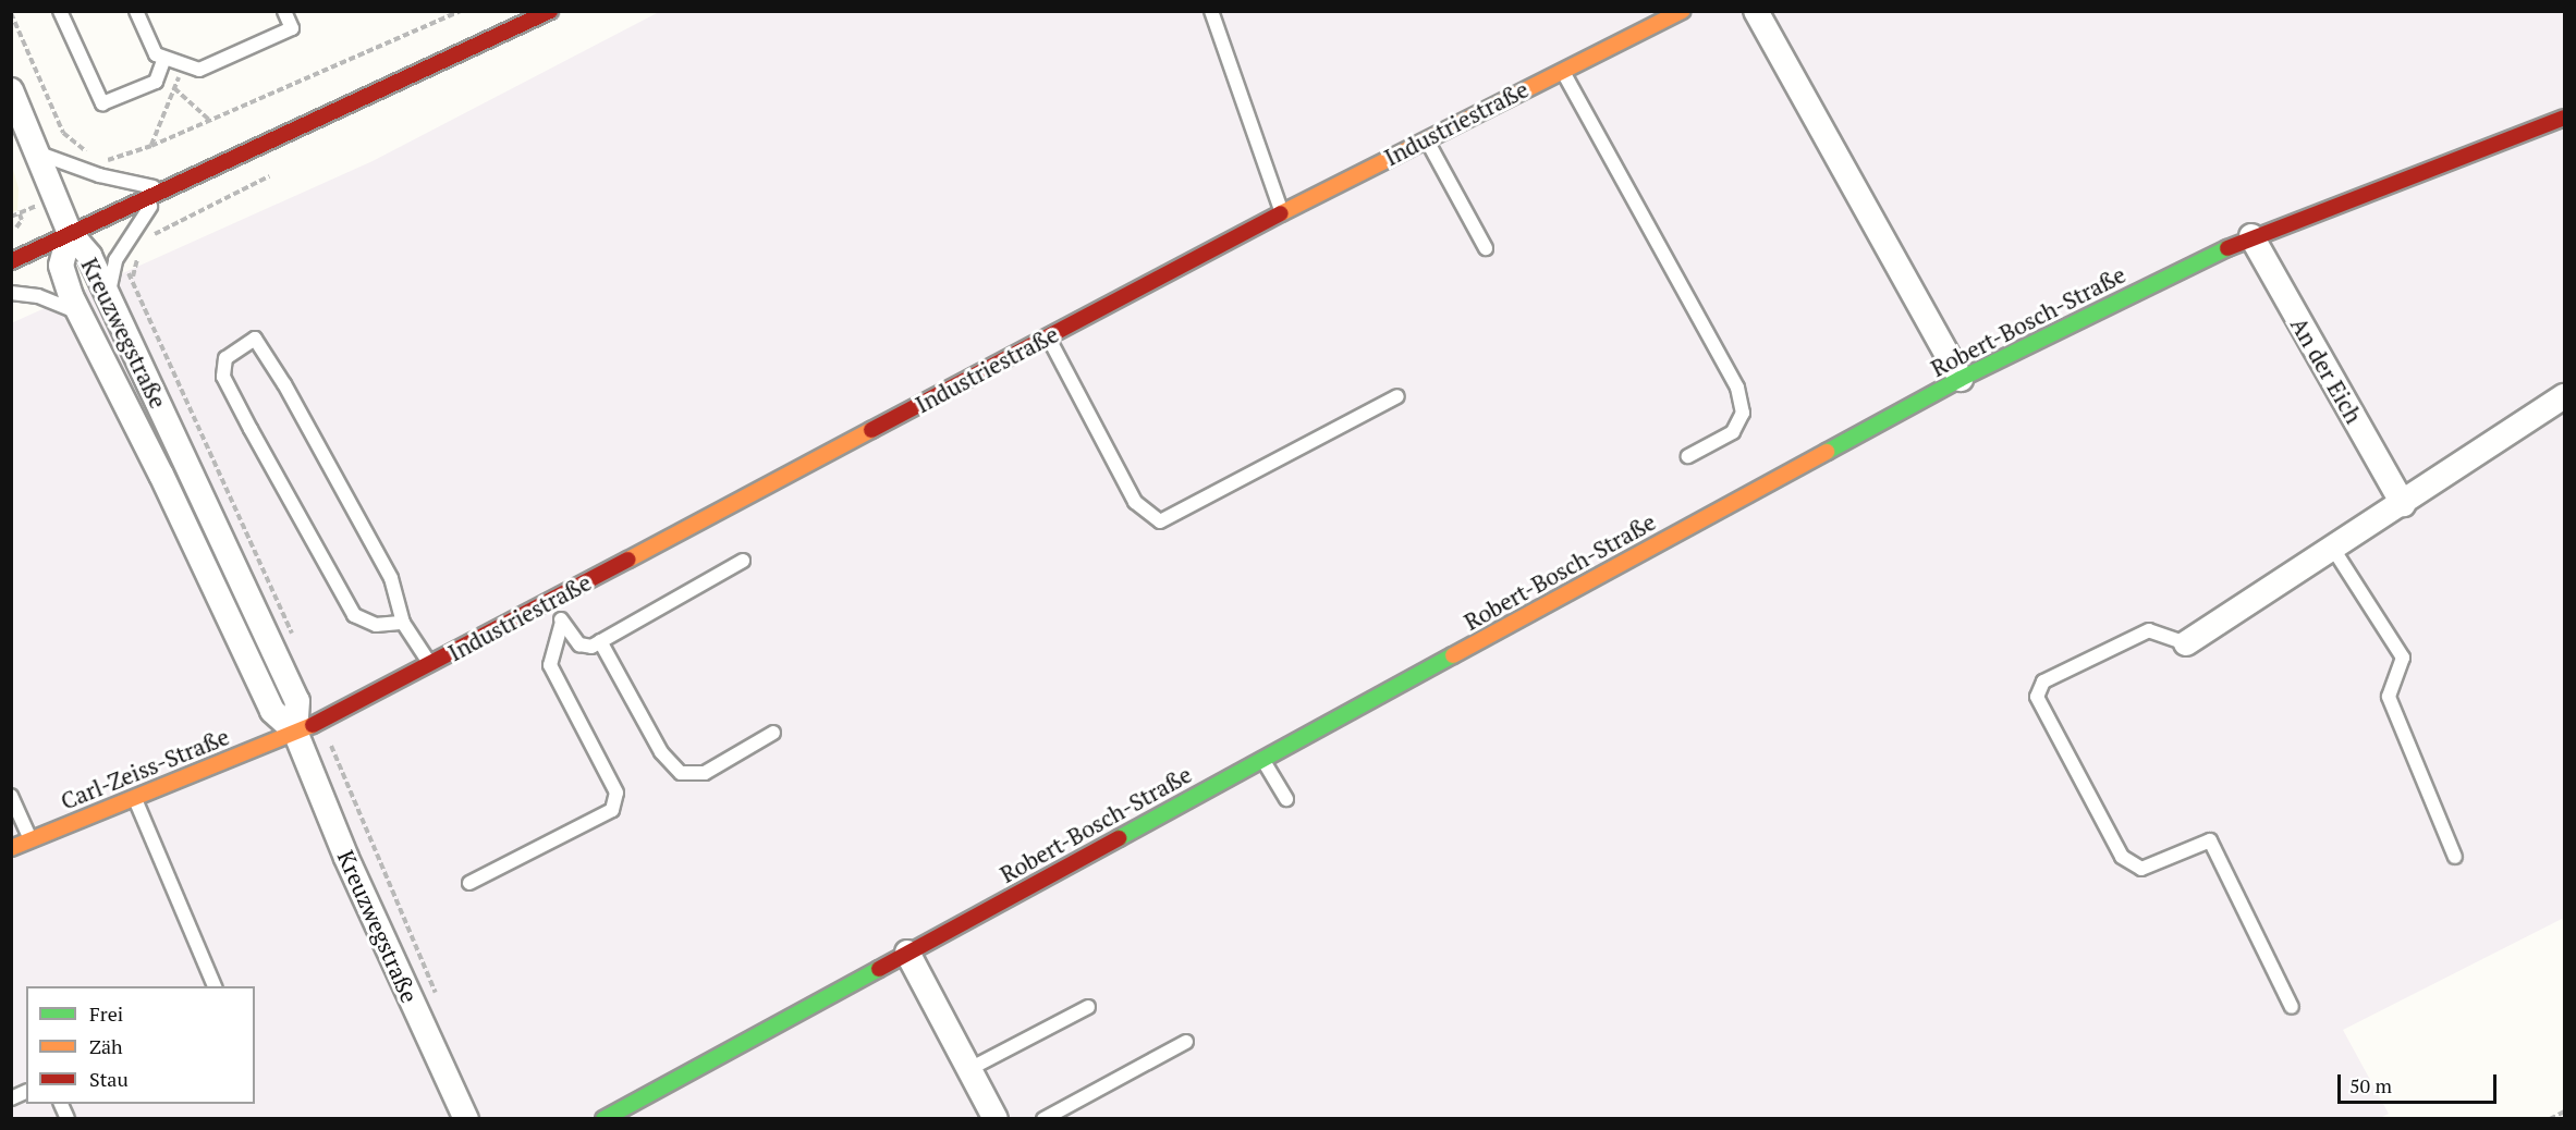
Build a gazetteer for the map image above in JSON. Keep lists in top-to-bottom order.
{
  "streets": {
    "street": [
      "Industriestraße",
      "Robert-Bosch-Straße",
      "Kreuzwegstraße",
      "An der Eich",
      "Carl-Zeiss-Straße"
    ]
  },
  "crossings": [
    ["Industriestraße", "Kreuzwegstraße"],
    ["Industriestraße", "Carl-Zeiss-Straße"],
    ["Robert-Bosch-Straße", "An der Eich"],
    ["Kreuzwegstraße", "Carl-Zeiss-Straße"]
  ],
  "legend": ["Frei", "Zäh", "Stau"],
  "scale_bar": "50 m"
}
